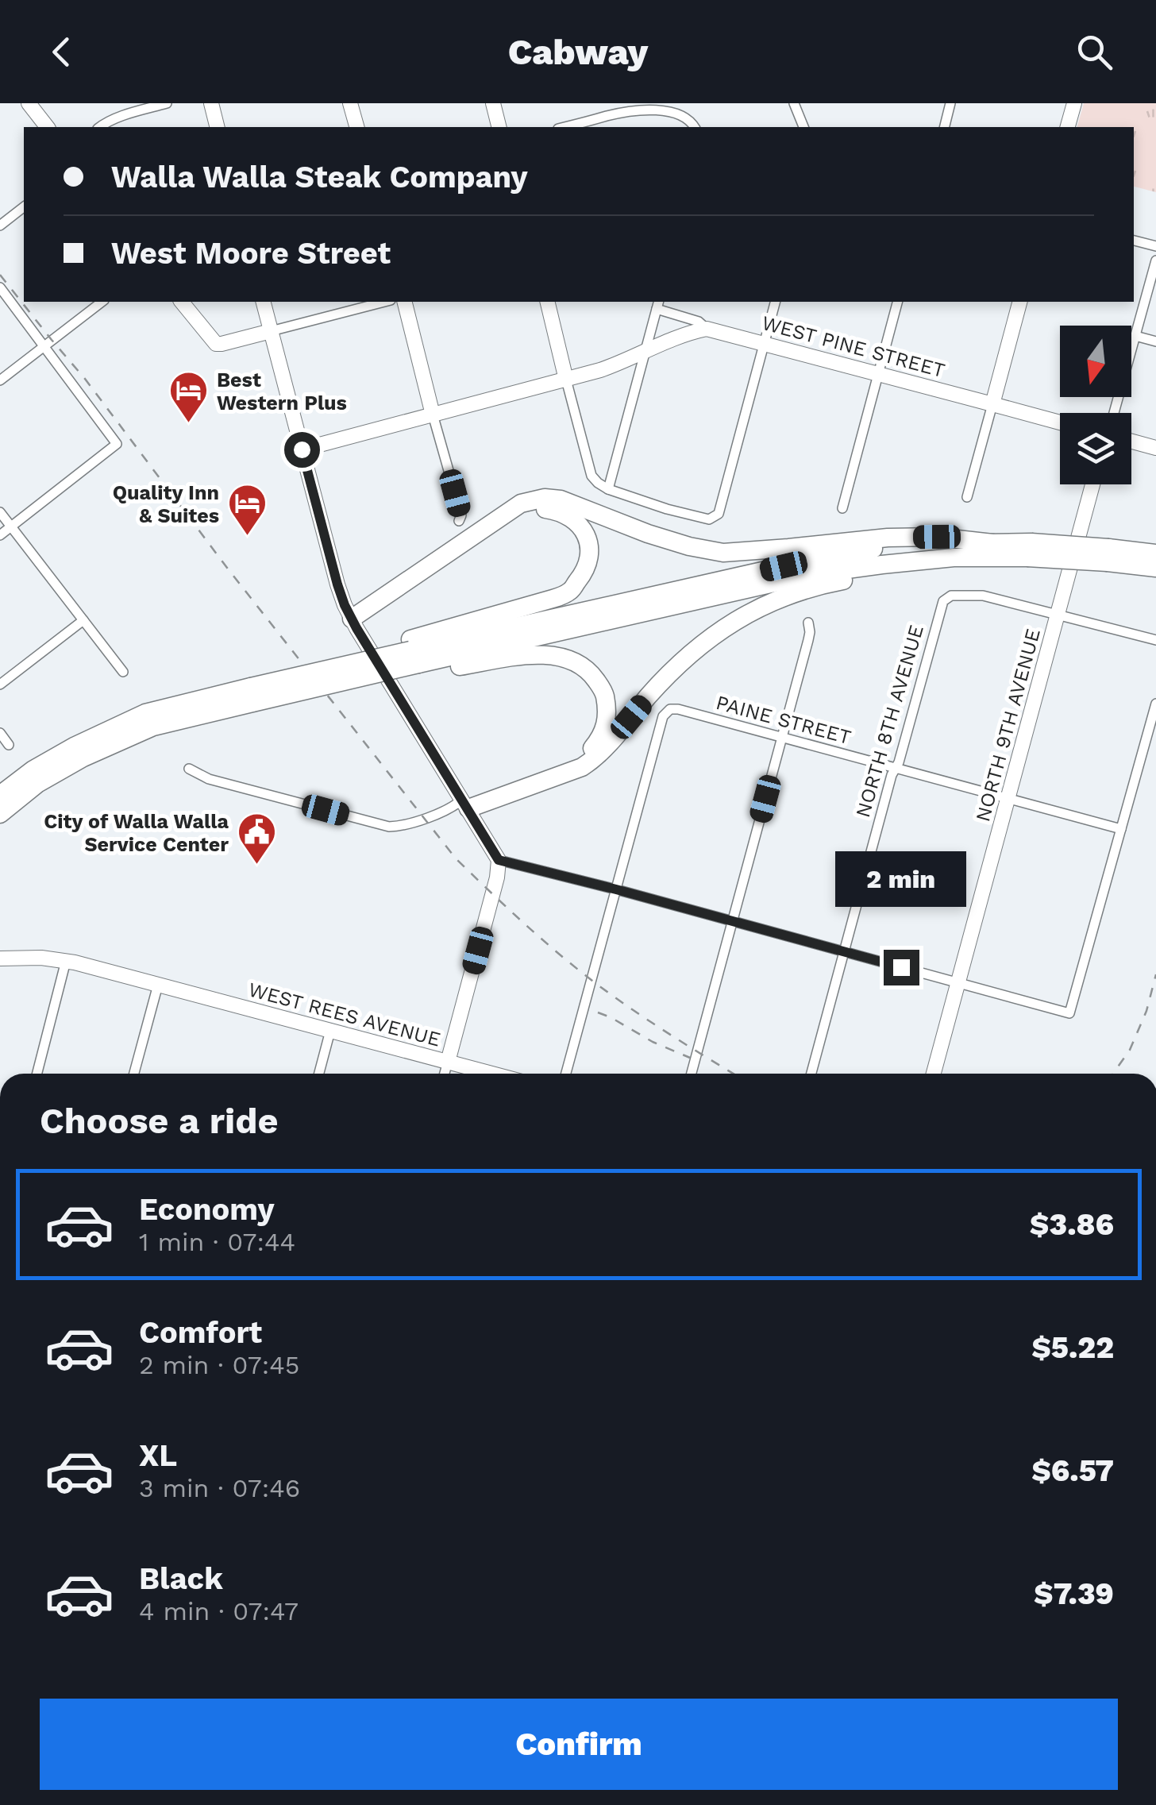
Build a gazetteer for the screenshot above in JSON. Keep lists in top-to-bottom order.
{
  "streets": {
    "street": [
      "WEST PINE STREET",
      "PAINE STREET",
      "NORTH 8TH AVENUE",
      "NORTH 9TH AVENUE",
      "WEST REES AVENUE"
    ]
  },
  "crossings": [
    ["PAINE STREET", "NORTH 8TH AVENUE"],
    ["PAINE STREET", "NORTH 9TH AVENUE"],
    ["NORTH 8TH AVENUE", "NORTH 9TH AVENUE"]
  ],
  "places": {
    "hotel": ["Best Western Plus", "Quality Inn & Suites"],
    "public building": ["City of Walla Walla Service Center"]
  },
  "north": "bottom",
  "page": {
    "header": "Cabway",
    "banner": ["Walla Walla Steak Company", "West Moore Street"],
    "bubble": "2 min",
    "heading": "Choose a ride",
    "list": [
      {
        "name": "Economy",
        "note": "1 min · 07:44",
        "value": "$3.86"
      },
      {
        "name": "Comfort",
        "note": "2 min · 07:45",
        "value": "$5.22"
      },
      {
        "name": "XL",
        "note": "3 min · 07:46",
        "value": "$6.57"
      },
      {
        "name": "Black",
        "note": "4 min · 07:47",
        "value": "$7.39"
      }
    ],
    "buttons": "Confirm"
  }
}
